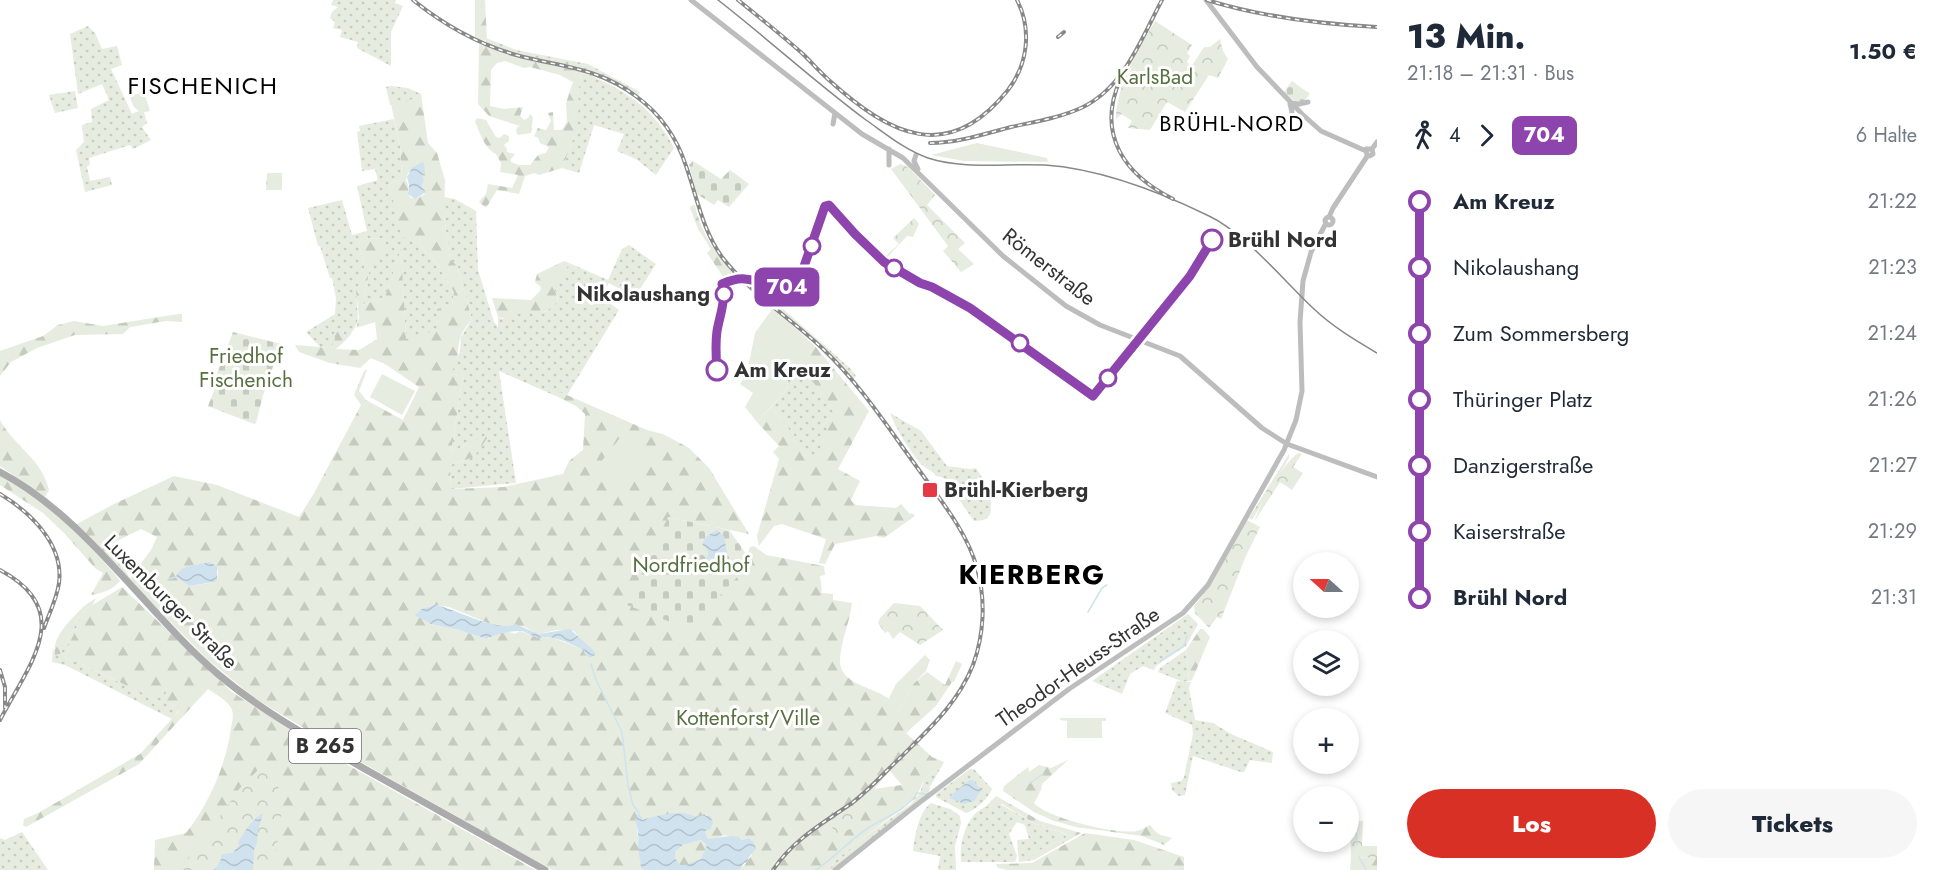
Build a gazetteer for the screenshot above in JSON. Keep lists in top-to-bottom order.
{
  "streets": {
    "main road": [
      "Römerstraße",
      "Luxemburger Straße",
      "Theodor-Heuss-Straße",
      "B 265"
    ]
  },
  "crossings": [
    ["Römerstraße", "Theodor-Heuss-Straße"]
  ],
  "districts": ["FISCHENICH", "BRÜHL-NORD", "KIERBERG"],
  "parks": [
    "KarlsBad",
    "Friedhof Fischenich",
    "Nordfriedhof",
    "Kottenforst/Ville"
  ],
  "places": {
    "other": ["Brühl Nord", "Nikolaushang", "Am Kreuz"],
    "transit": ["Brühl-Kierberg"]
  },
  "lines": ["bus line 704"],
  "north": "left",
  "page": {
    "on_map": "704",
    "heading": ["13 Min.", "21:18 – 21:31 · Bus", "1.50 €"],
    "legs": ["4", "704", "6 Halte"],
    "list": [
      {
        "name": "Am Kreuz",
        "value": "21:22"
      },
      {
        "name": "Nikolaushang",
        "value": "21:23"
      },
      {
        "name": "Zum Sommersberg",
        "value": "21:24"
      },
      {
        "name": "Thüringer Platz",
        "value": "21:26"
      },
      {
        "name": "Danzigerstraße",
        "value": "21:27"
      },
      {
        "name": "Kaiserstraße",
        "value": "21:29"
      },
      {
        "name": "Brühl Nord",
        "value": "21:31"
      }
    ],
    "map_buttons": ["+", "−"],
    "buttons": ["Los", "Tickets"]
  }
}
